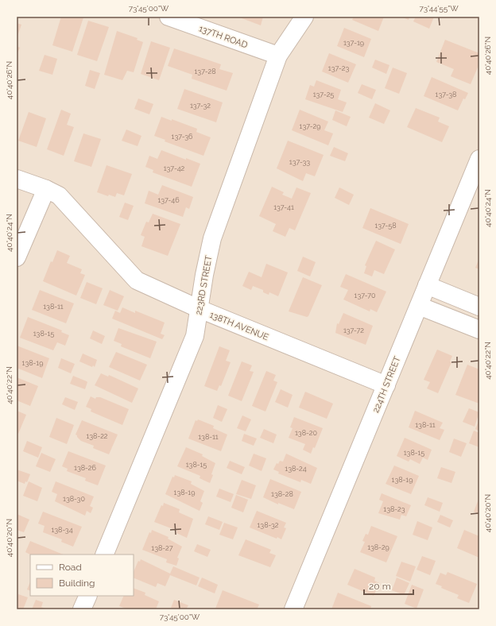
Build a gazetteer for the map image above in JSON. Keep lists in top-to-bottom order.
{
  "streets": {
    "street": [
      "137TH ROAD",
      "223RD STREET",
      "138TH AVENUE",
      "224TH STREET"
    ]
  },
  "crossings": [
    ["137TH ROAD", "223RD STREET"],
    ["223RD STREET", "138TH AVENUE"],
    ["138TH AVENUE", "224TH STREET"]
  ],
  "house_numbers": [
    "137-19",
    "137-23",
    "137-28",
    "137-25",
    "137-38",
    "137-32",
    "137-29",
    "137-36",
    "137-33",
    "137-42",
    "137-46",
    "137-41",
    "137-58",
    "137-70",
    "138-11",
    "137-72",
    "138-15",
    "138-19",
    "138-11",
    "138-20",
    "138-22",
    "138-11",
    "138-15",
    "138-15",
    "138-26",
    "138-24",
    "138-19",
    "138-19",
    "138-28",
    "138-30",
    "138-23",
    "138-32",
    "138-34",
    "138-29",
    "138-27"
  ],
  "legend": ["Road", "Building"],
  "scale_bar": "20 m",
  "coordinates": [
    "73°45'00\"W",
    "73°44'55\"W",
    "40°40'26\"N",
    "40°40'24\"N",
    "40°40'22\"N",
    "40°40'20\"N"
  ]
}
